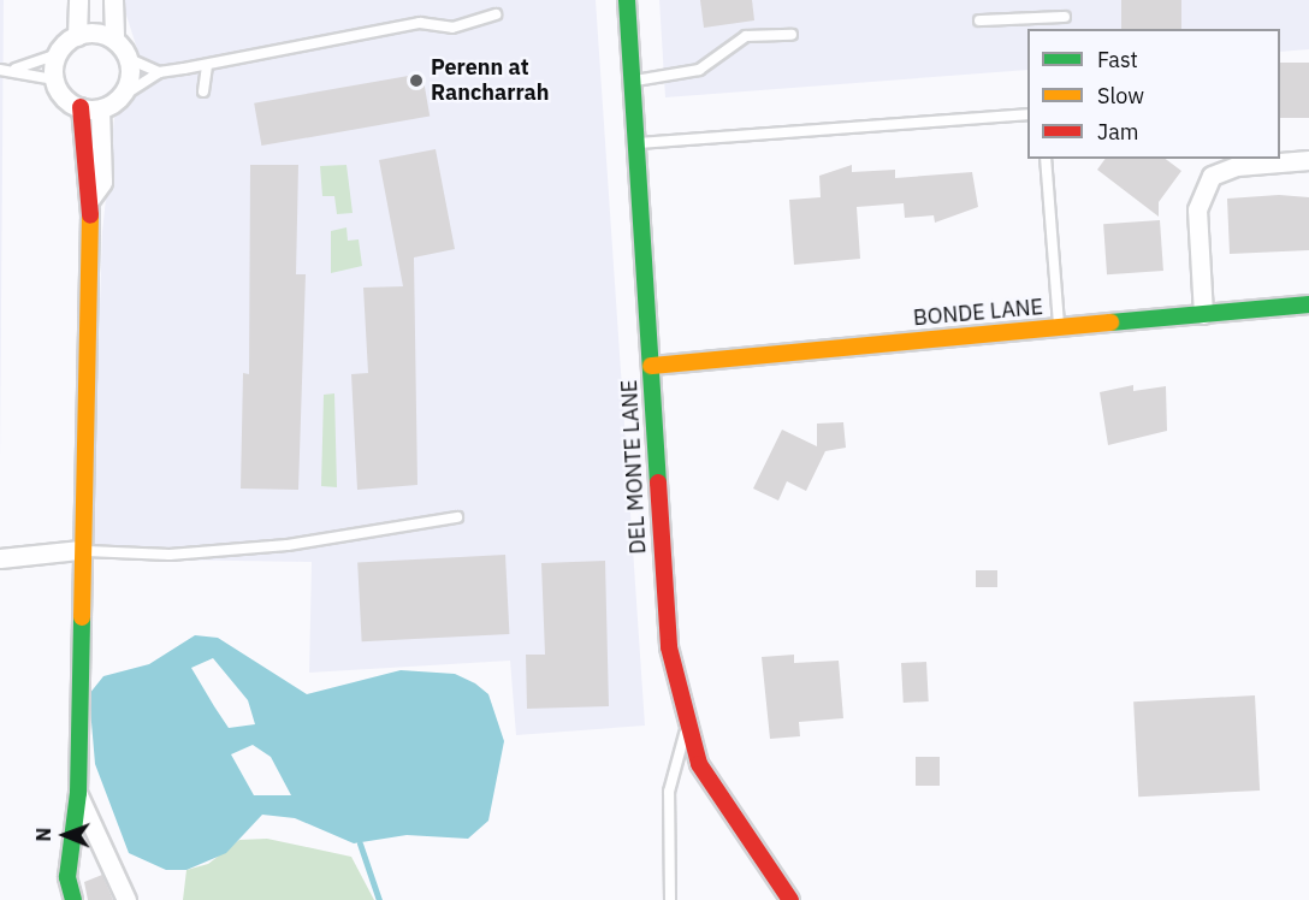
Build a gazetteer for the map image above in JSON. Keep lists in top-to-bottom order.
{
  "streets": {
    "street": ["BONDE LANE", "DEL MONTE LANE"]
  },
  "crossings": [
    ["BONDE LANE", "DEL MONTE LANE"]
  ],
  "places": ["Perenn at Rancharrah"],
  "legend": ["Fast", "Slow", "Jam"],
  "north": "left"
}
